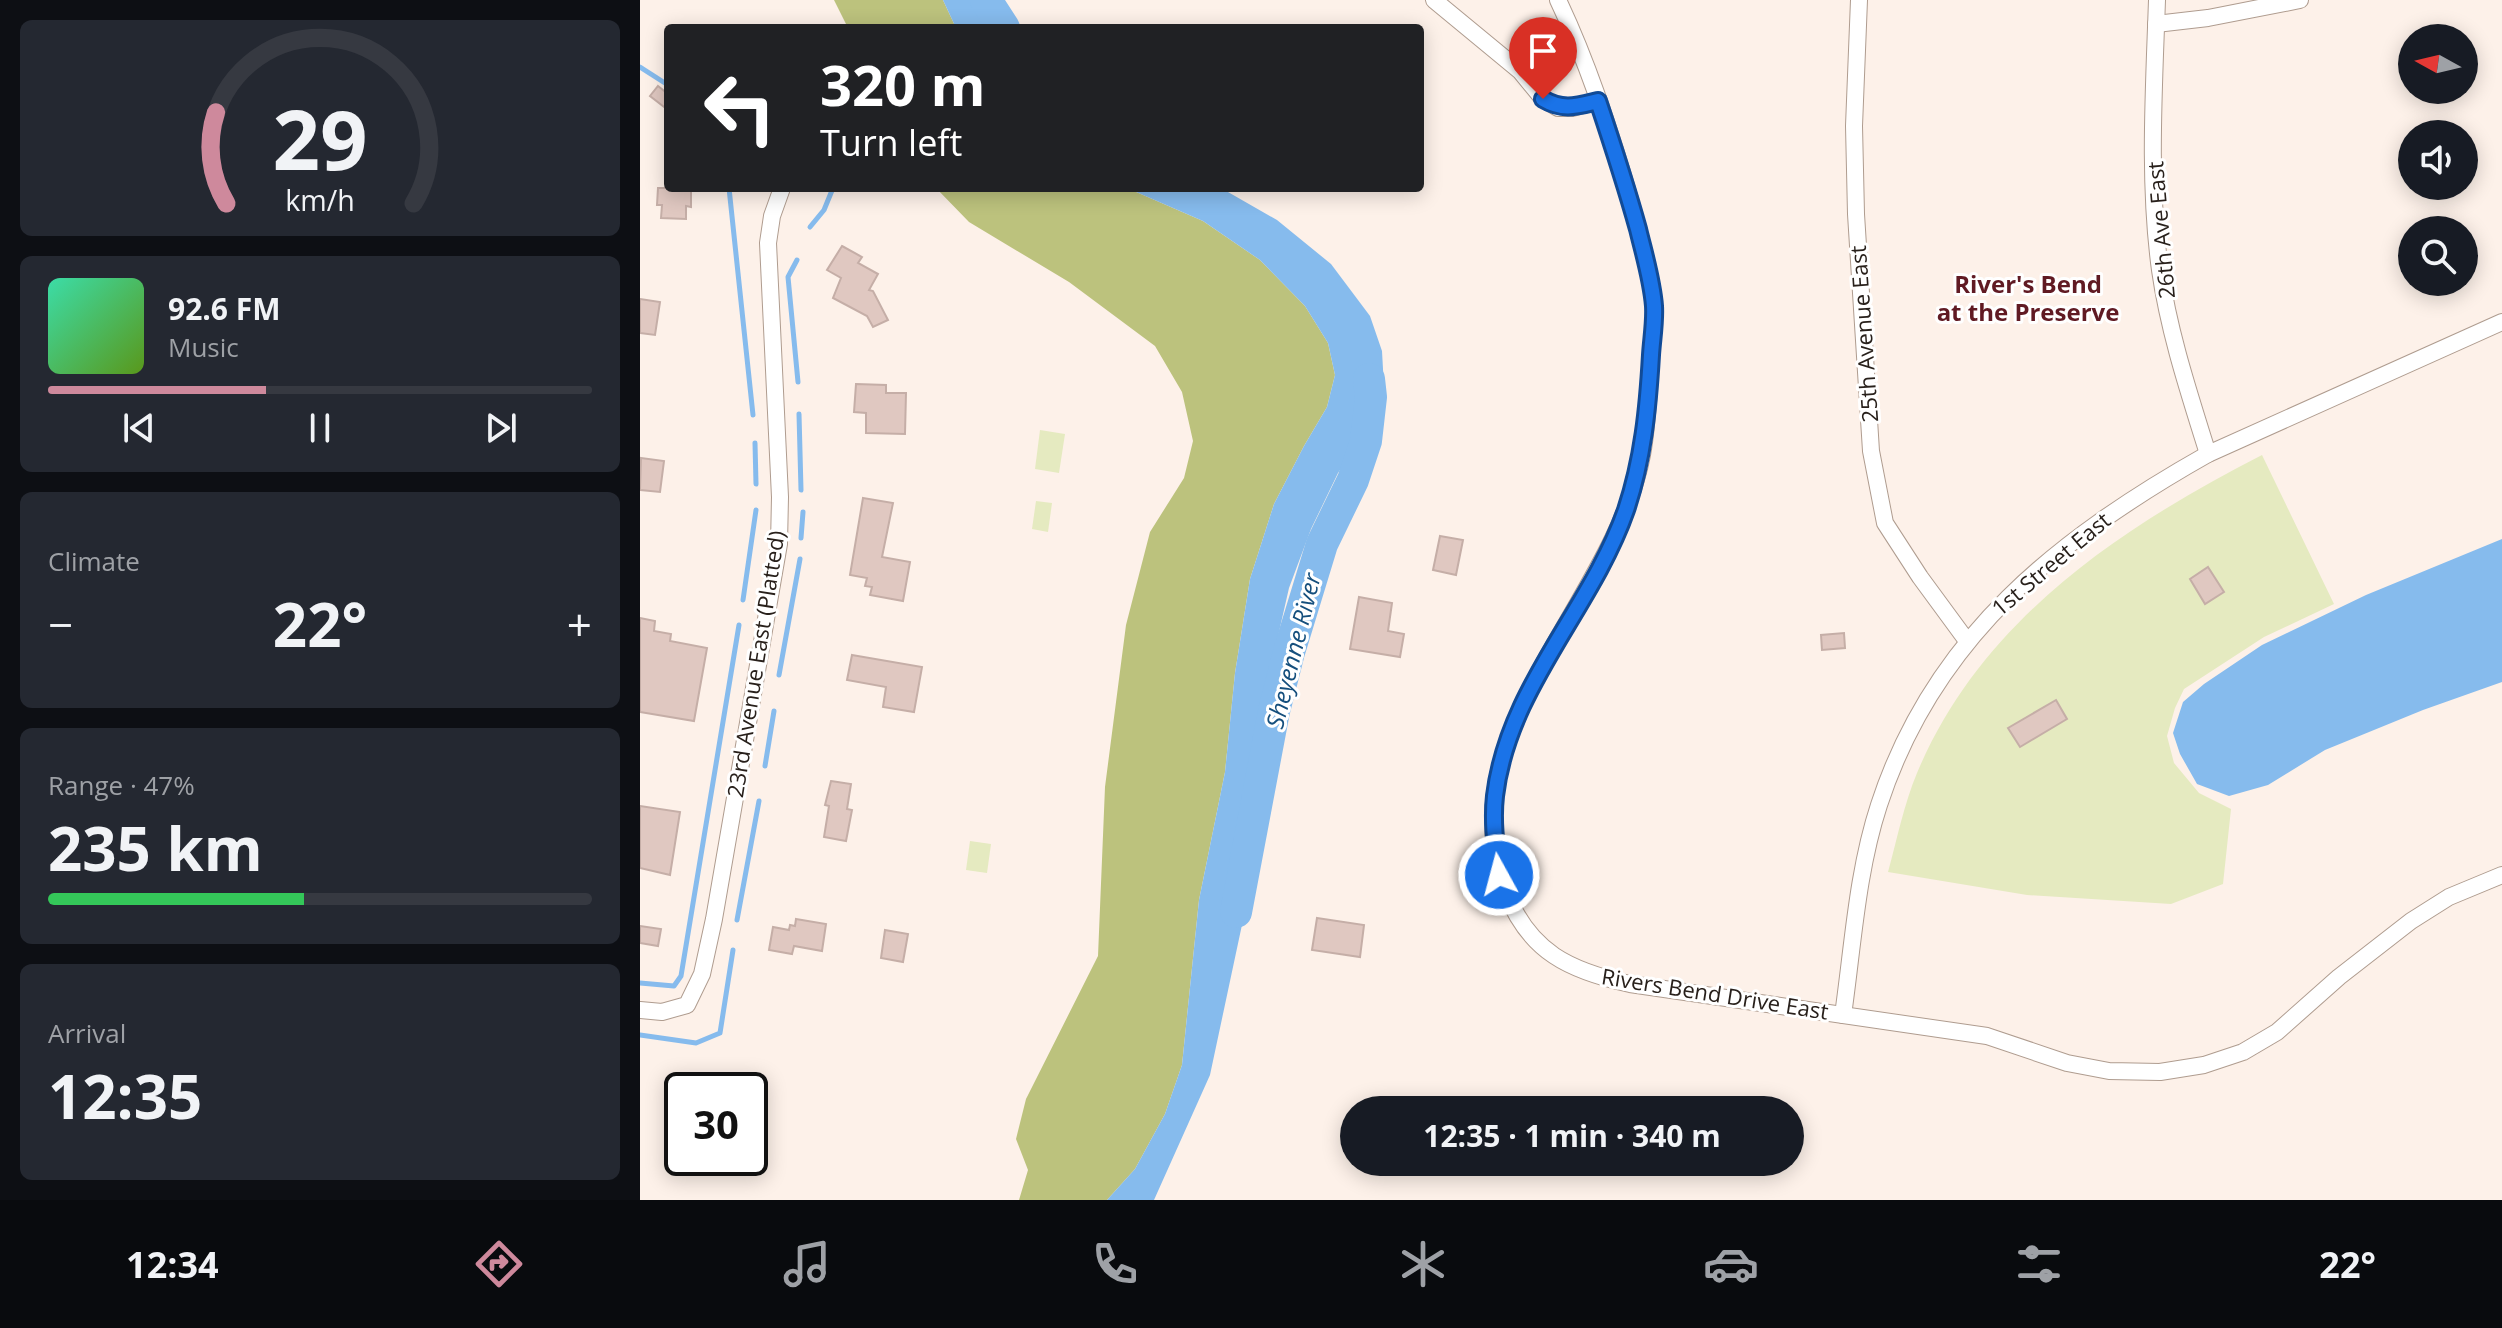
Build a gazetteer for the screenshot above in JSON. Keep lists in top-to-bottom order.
{
  "streets": {
    "street": [
      "26th Ave East",
      "25th Avenue East",
      "1st Street East",
      "23rd Avenue East (Platted)",
      "Rivers Bend Drive East"
    ]
  },
  "crossings": [
    ["26th Ave East", "1st Street East"],
    ["25th Avenue East", "1st Street East"],
    ["1st Street East", "Rivers Bend Drive East"]
  ],
  "districts": ["River's Bend at the Preserve"],
  "water": ["Sheyenne River"],
  "north": "left",
  "page": {
    "turn": ["320 m", "Turn left"],
    "song": ["92.6 FM", "Music"],
    "tile": [
      "Climate",
      ["Range · 47%", "235 km"],
      ["Arrival", "12:35"]
    ],
    "heat": ["−", "22°", "+"],
    "limit": "30",
    "trip": "12:35 · 1 min · 340 m",
    "tabs": ["12:34", "22°"],
    "gauge": ["29", "km/h"]
  }
}
